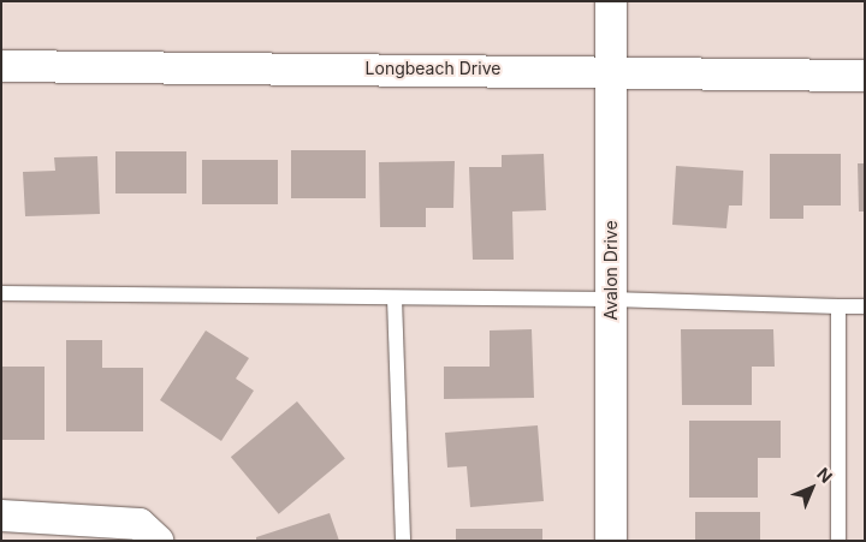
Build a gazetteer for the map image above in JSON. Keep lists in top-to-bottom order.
{
  "streets": {
    "street": ["Longbeach Drive", "Avalon Drive"]
  },
  "crossings": [
    ["Longbeach Drive", "Avalon Drive"]
  ],
  "north": "top right"
}
